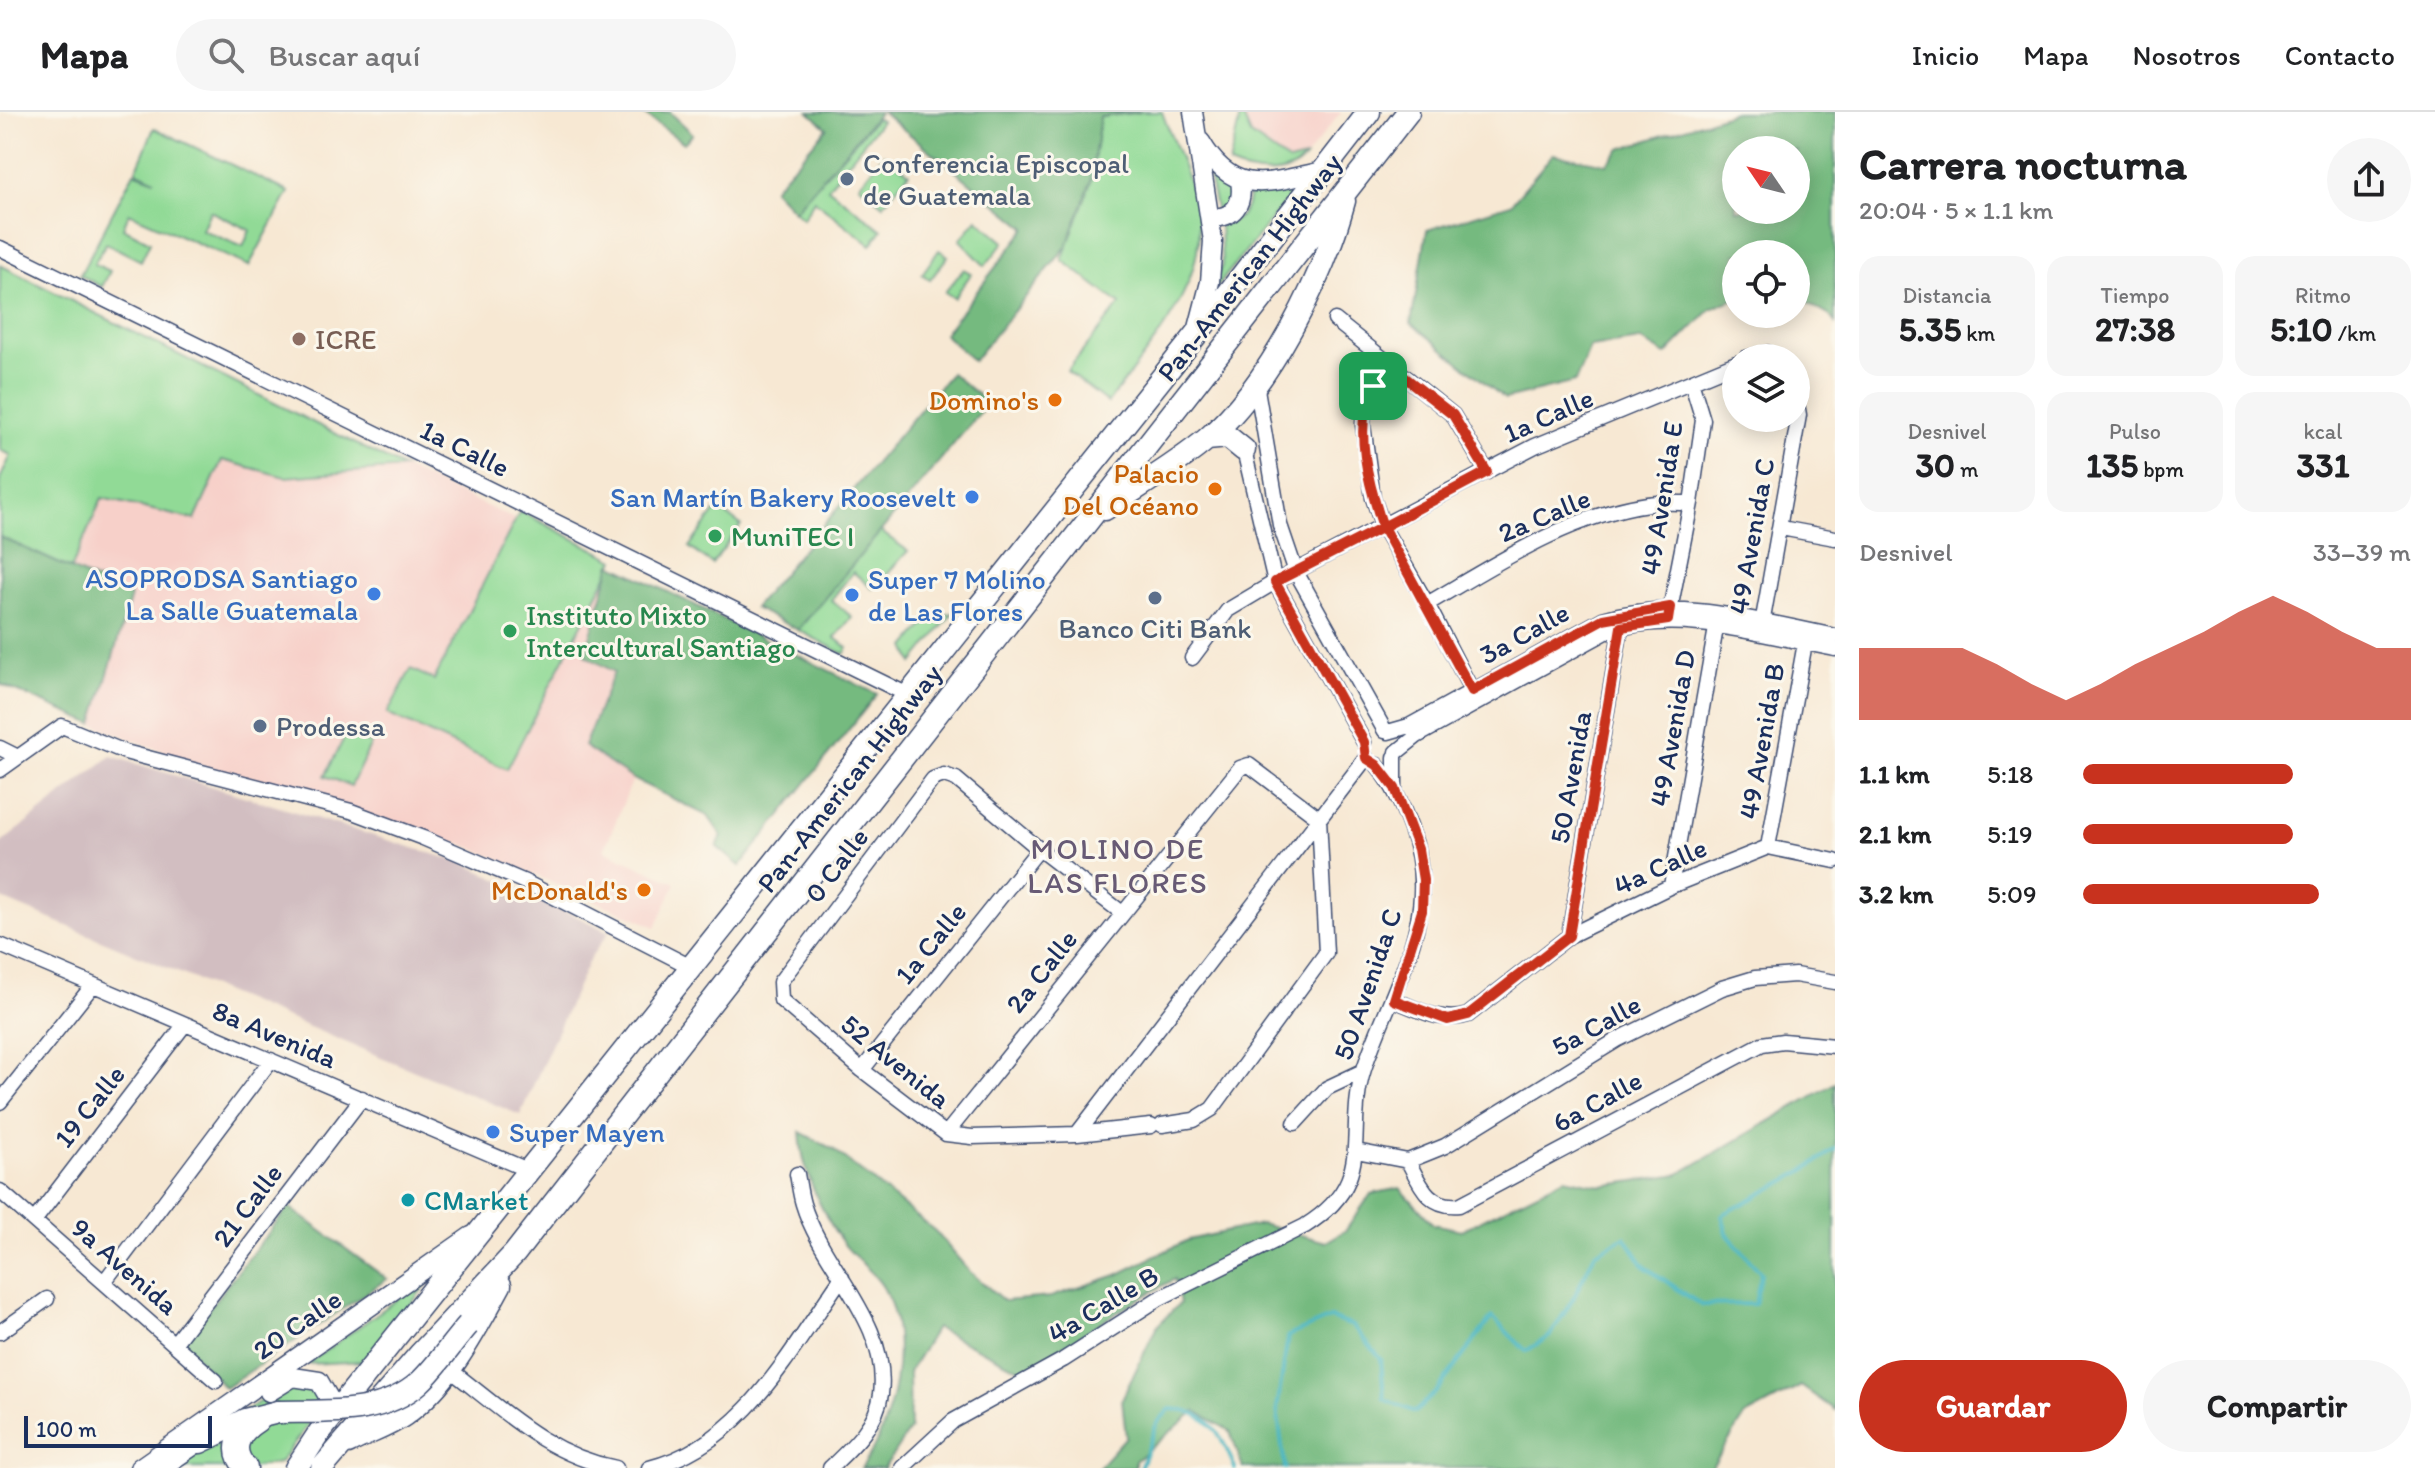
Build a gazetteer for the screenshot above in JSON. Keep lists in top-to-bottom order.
{
  "streets": {
    "highway": ["Pan-American Highway"],
    "main road": ["20 Calle"],
    "street": [
      "1a Calle",
      "49 Avenida E",
      "2a Calle",
      "49 Avenida C",
      "3a Calle",
      "49 Avenida D",
      "49 Avenida B",
      "50 Avenida",
      "0 Calle",
      "4a Calle",
      "50 Avenida C",
      "5a Calle",
      "8a Avenida",
      "52 Avenida",
      "6a Calle",
      "19 Calle",
      "21 Calle",
      "9a Avenida",
      "4a Calle B"
    ]
  },
  "crossings": [
    ["Pan-American Highway", "1a Calle"],
    ["Pan-American Highway", "8a Avenida"],
    ["Pan-American Highway", "20 Calle"],
    ["1a Calle", "49 Avenida E"],
    ["1a Calle", "0 Calle"],
    ["1a Calle", "52 Avenida"],
    ["49 Avenida E", "2a Calle"],
    ["49 Avenida E", "3a Calle"],
    ["2a Calle", "52 Avenida"],
    ["49 Avenida C", "3a Calle"],
    ["3a Calle", "49 Avenida D"],
    ["3a Calle", "49 Avenida B"],
    ["3a Calle", "50 Avenida"],
    ["3a Calle", "50 Avenida C"],
    ["49 Avenida D", "4a Calle"],
    ["49 Avenida B", "4a Calle"],
    ["50 Avenida", "4a Calle"],
    ["0 Calle", "52 Avenida"],
    ["4a Calle", "50 Avenida C"],
    ["50 Avenida C", "5a Calle"],
    ["50 Avenida C", "4a Calle B"],
    ["5a Calle", "6a Calle"],
    ["8a Avenida", "19 Calle"],
    ["8a Avenida", "21 Calle"],
    ["19 Calle", "9a Avenida"],
    ["21 Calle", "9a Avenida"]
  ],
  "districts": ["MOLINO DE LAS FLORES"],
  "places": [
    "Conferencia Episcopal de Guatemala",
    "ICRE",
    "Domino's",
    "Palacio Del Océano",
    "San Martín Bakery Roosevelt",
    "MuniTEC I",
    "ASOPRODSA Santiago La Salle Guatemala",
    "Super 7 Molino de Las Flores",
    "Banco Citi Bank",
    "Instituto Mixto Intercultural Santiago",
    "Prodessa",
    "McDonald's",
    "Super Mayen",
    "CMarket"
  ],
  "scale_bar": "100 m",
  "north": "top left",
  "page": {
    "header": "Mapa",
    "search": "Buscar aquí",
    "nav": [
      "Inicio",
      "Mapa",
      "Nosotros",
      "Contacto"
    ],
    "heading": ["Carrera nocturna", "20:04 · 5 × 1.1 km"],
    "stats": [
      ["Distancia", "5.35 km"],
      ["Tiempo", "27:38"],
      ["Ritmo", "5:10 /km"],
      ["Desnivel", "30 m"],
      ["Pulso", "135 bpm"],
      ["kcal", "331"]
    ],
    "chart": ["Desnivel", "33–39 m"],
    "list": [
      {
        "name": "1.1 km",
        "note": "5:18"
      },
      {
        "name": "2.1 km",
        "note": "5:19"
      },
      {
        "name": "3.2 km",
        "note": "5:09"
      }
    ],
    "buttons": ["Guardar", "Compartir"],
    "scale": "100 m"
  }
}
